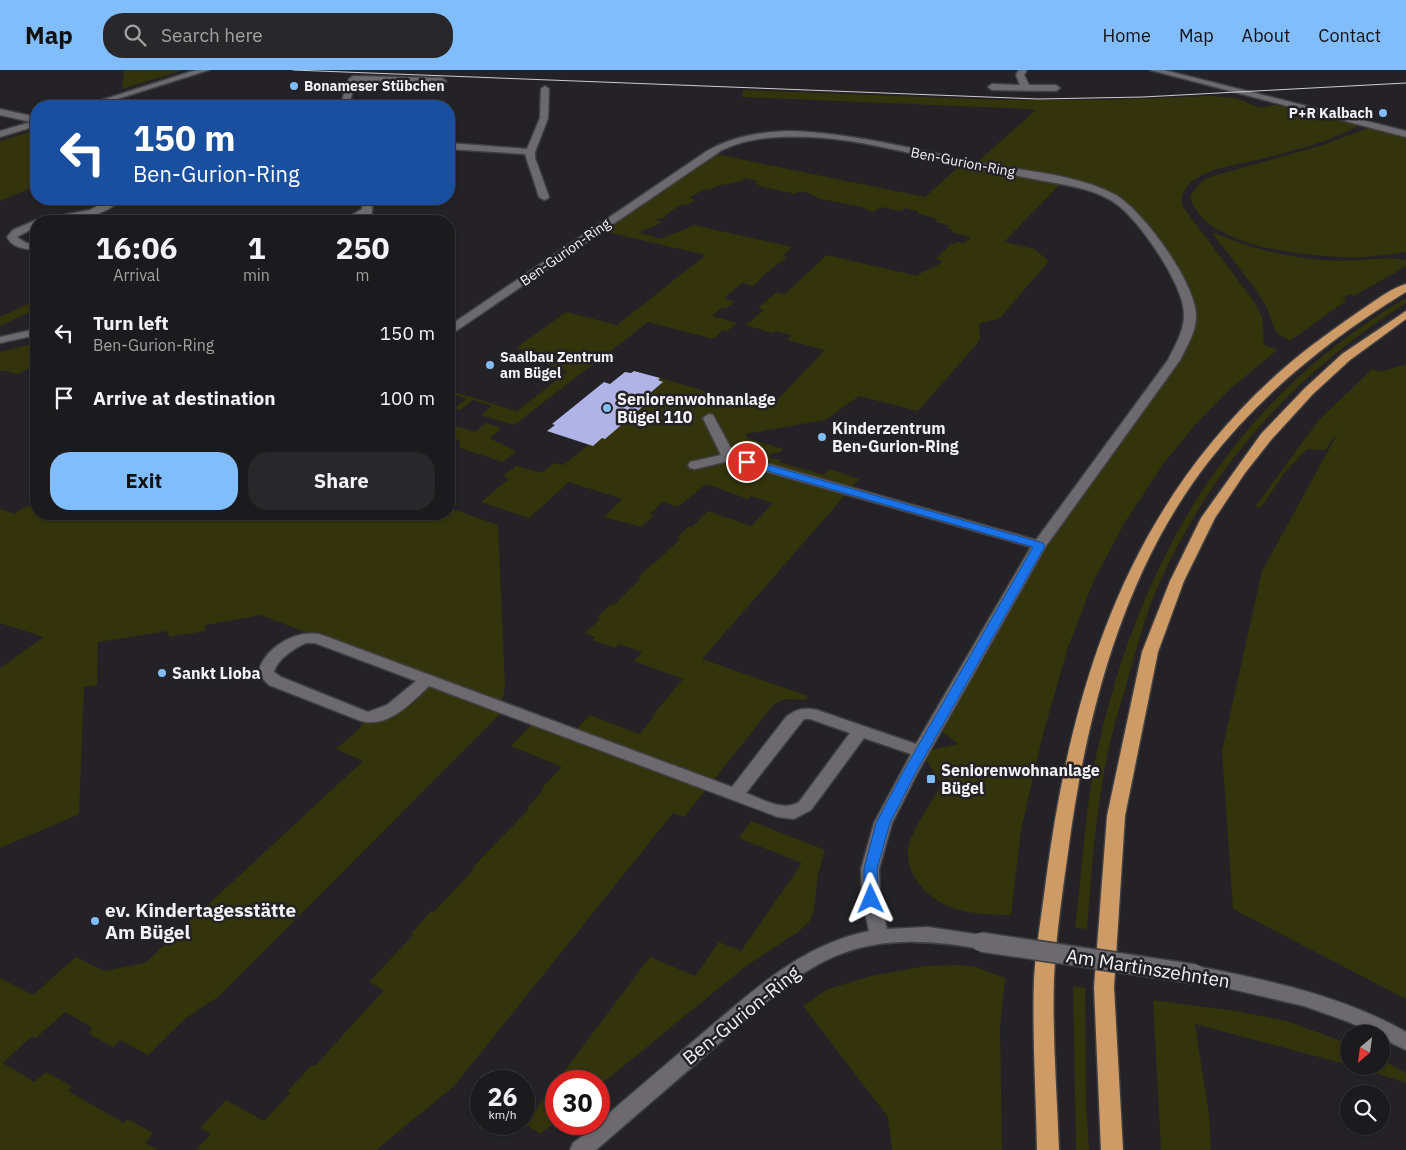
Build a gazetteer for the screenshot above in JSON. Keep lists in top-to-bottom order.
{
  "streets": {
    "street": ["Ben-Gurion-Ring", "Am Martinszehnten"]
  },
  "crossings": [
    ["Ben-Gurion-Ring", "Am Martinszehnten"]
  ],
  "places": {
    "other": [
      "Bonameser Stübchen",
      "P+R Kalbach",
      "Saalbau Zentrum am Bügel",
      "Seniorenwohnanlage Bügel 110",
      "Kinderzentrum Ben-Gurion-Ring",
      "Sankt Lioba",
      "ev. Kindertagesstätte Am Bügel"
    ],
    "transit": ["Seniorenwohnanlage Bügel"]
  },
  "north": "bottom left",
  "page": {
    "header": "Map",
    "search": "Search here",
    "nav": [
      "Home",
      "Map",
      "About",
      "Contact"
    ],
    "turn": ["150 m", "Ben-Gurion-Ring"],
    "eta": [
      "16:06",
      "Arrival",
      "1",
      "min",
      "250",
      "m"
    ],
    "list": [
      {
        "name": "Turn left",
        "note": "Ben-Gurion-Ring",
        "value": "150 m"
      },
      {
        "name": "Arrive at destination",
        "value": "100 m"
      }
    ],
    "buttons": ["Exit", "Share"],
    "speed": "26 km/h",
    "limit": "30"
  }
}
